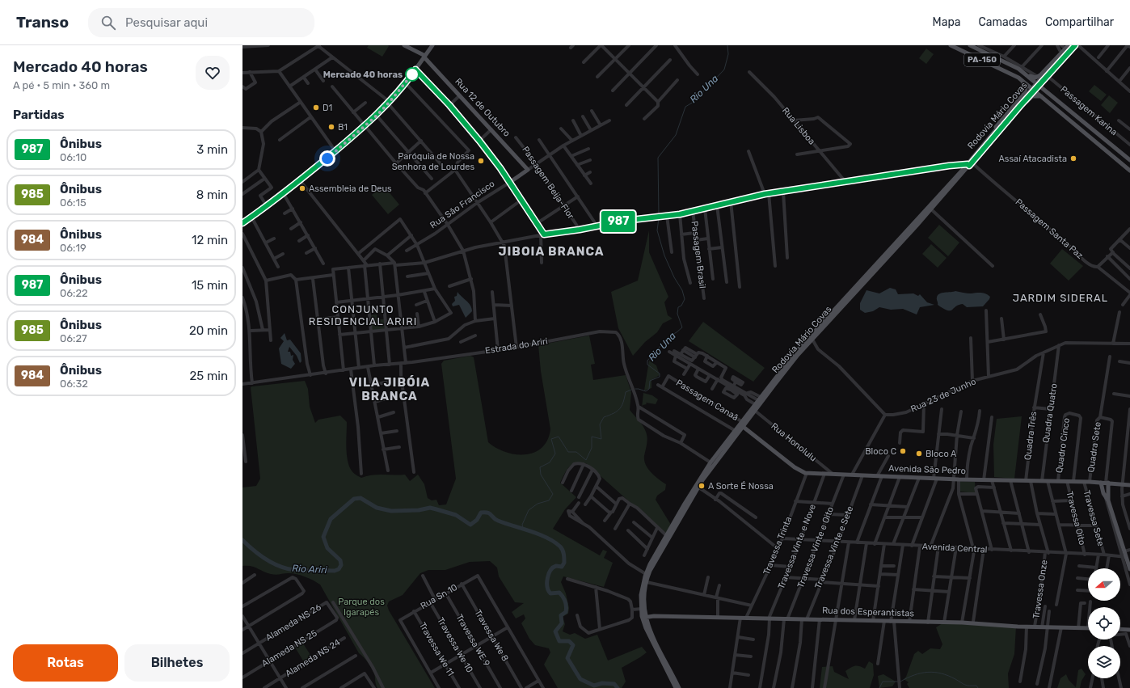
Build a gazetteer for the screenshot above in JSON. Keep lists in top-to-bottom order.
{
  "streets": {
    "main road": [
      "PA-150",
      "Rua 12 de Outubro",
      "Rodovia Mário Covas",
      "Rua São Francisco",
      "Avenida São Pedro",
      "Rua dos Esperantistas"
    ],
    "street": [
      "Passagem Karina",
      "Rua Lisboa",
      "Passagem Beija-Flor",
      "Passagem Santa Paz",
      "Passagem Brasil",
      "Estrada do Ariri",
      "Rua 23 de Junho",
      "Passagem Canaã",
      "Quadra Quatro",
      "Quadra Três",
      "Rua Honolulu",
      "Quadro Cinco",
      "Quadra Sete",
      "Travessa Oito",
      "Travessa Sete",
      "Travessa Trinta",
      "Travessa Vinte e Nove",
      "Travessa Vinte e Oito",
      "Travessa Vinte e Sete",
      "Avenida Central",
      "Travessa Onze",
      "Rua Sn 10",
      "Alameda NS 26",
      "Travessa We 8",
      "Travessa WE 9",
      "Travessa We 10",
      "Alameda NS 25",
      "Travessa We 11",
      "Alameda NS 24"
    ]
  },
  "crossings": [
    ["Rua 12 de Outubro", "Rua São Francisco"],
    ["Rodovia Mário Covas", "Passagem Santa Paz"],
    ["Rodovia Mário Covas", "Estrada do Ariri"],
    ["Rodovia Mário Covas", "Passagem Canaã"],
    ["Rodovia Mário Covas", "Rua Honolulu"],
    ["Rodovia Mário Covas", "Avenida São Pedro"],
    ["Rodovia Mário Covas", "Rua dos Esperantistas"],
    ["Passagem Beija-Flor", "Rua São Francisco"],
    ["Rua 23 de Junho", "Quadra Quatro"],
    ["Passagem Canaã", "Avenida São Pedro"],
    ["Quadra Quatro", "Quadra Três"],
    ["Quadra Quatro", "Avenida São Pedro"],
    ["Quadra Três", "Avenida São Pedro"],
    ["Rua Honolulu", "Avenida São Pedro"],
    ["Quadro Cinco", "Avenida São Pedro"],
    ["Quadra Sete", "Avenida São Pedro"],
    ["Avenida São Pedro", "Travessa Oito"],
    ["Avenida São Pedro", "Travessa Sete"],
    ["Avenida São Pedro", "Travessa Trinta"],
    ["Avenida São Pedro", "Travessa Vinte e Nove"],
    ["Avenida São Pedro", "Travessa Vinte e Oito"],
    ["Avenida São Pedro", "Travessa Vinte e Sete"],
    ["Avenida São Pedro", "Travessa Onze"],
    ["Travessa Oito", "Avenida Central"],
    ["Travessa Sete", "Avenida Central"],
    ["Travessa Trinta", "Avenida Central"],
    ["Travessa Trinta", "Rua dos Esperantistas"],
    ["Travessa Vinte e Nove", "Avenida Central"],
    ["Travessa Vinte e Nove", "Rua dos Esperantistas"],
    ["Travessa Vinte e Oito", "Avenida Central"],
    ["Travessa Vinte e Oito", "Rua dos Esperantistas"],
    ["Travessa Vinte e Sete", "Avenida Central"],
    ["Travessa Vinte e Sete", "Rua dos Esperantistas"],
    ["Avenida Central", "Travessa Onze"],
    ["Travessa Onze", "Rua dos Esperantistas"],
    ["Rua Sn 10", "Travessa We 8"],
    ["Rua Sn 10", "Travessa WE 9"],
    ["Rua Sn 10", "Travessa We 10"],
    ["Rua Sn 10", "Travessa We 11"],
    ["Alameda NS 26", "Alameda NS 25"]
  ],
  "districts": [
    "JIBOIA BRANCA",
    "JARDIM SIDERAL",
    "CONJUNTO RESIDENCIAL ARIRI",
    "VILA JIBÓIA BRANCA"
  ],
  "water": ["Rio Una", "Rio Ariri"],
  "parks": ["Parque dos Igarapés"],
  "places": [
    "Mercado 40 horas",
    "D1",
    "B1",
    "Assaí Atacadista",
    "Paróquia de Nossa Senhora de Lourdes",
    "Assembleia de Deus",
    "Bloco C",
    "Bloco A",
    "A Sorte É Nossa"
  ],
  "lines": ["bus line 987"],
  "north": "left",
  "page": {
    "header": "Transo",
    "search": "Pesquisar aqui",
    "nav": ["Mapa", "Camadas", "Compartilhar"],
    "heading": [
      ["Mercado 40 horas", "A pé · 5 min · 360 m"],
      "Partidas"
    ],
    "on_map": "987",
    "list": [
      {
        "mark": "987",
        "name": "Ônibus",
        "note": "06:10",
        "value": "3 min"
      },
      {
        "mark": "985",
        "name": "Ônibus",
        "note": "06:15",
        "value": "8 min"
      },
      {
        "mark": "984",
        "name": "Ônibus",
        "note": "06:19",
        "value": "12 min"
      },
      {
        "mark": "987",
        "name": "Ônibus",
        "note": "06:22",
        "value": "15 min"
      },
      {
        "mark": "985",
        "name": "Ônibus",
        "note": "06:27",
        "value": "20 min"
      },
      {
        "mark": "984",
        "name": "Ônibus",
        "note": "06:32",
        "value": "25 min"
      }
    ],
    "buttons": ["Rotas", "Bilhetes"]
  }
}
